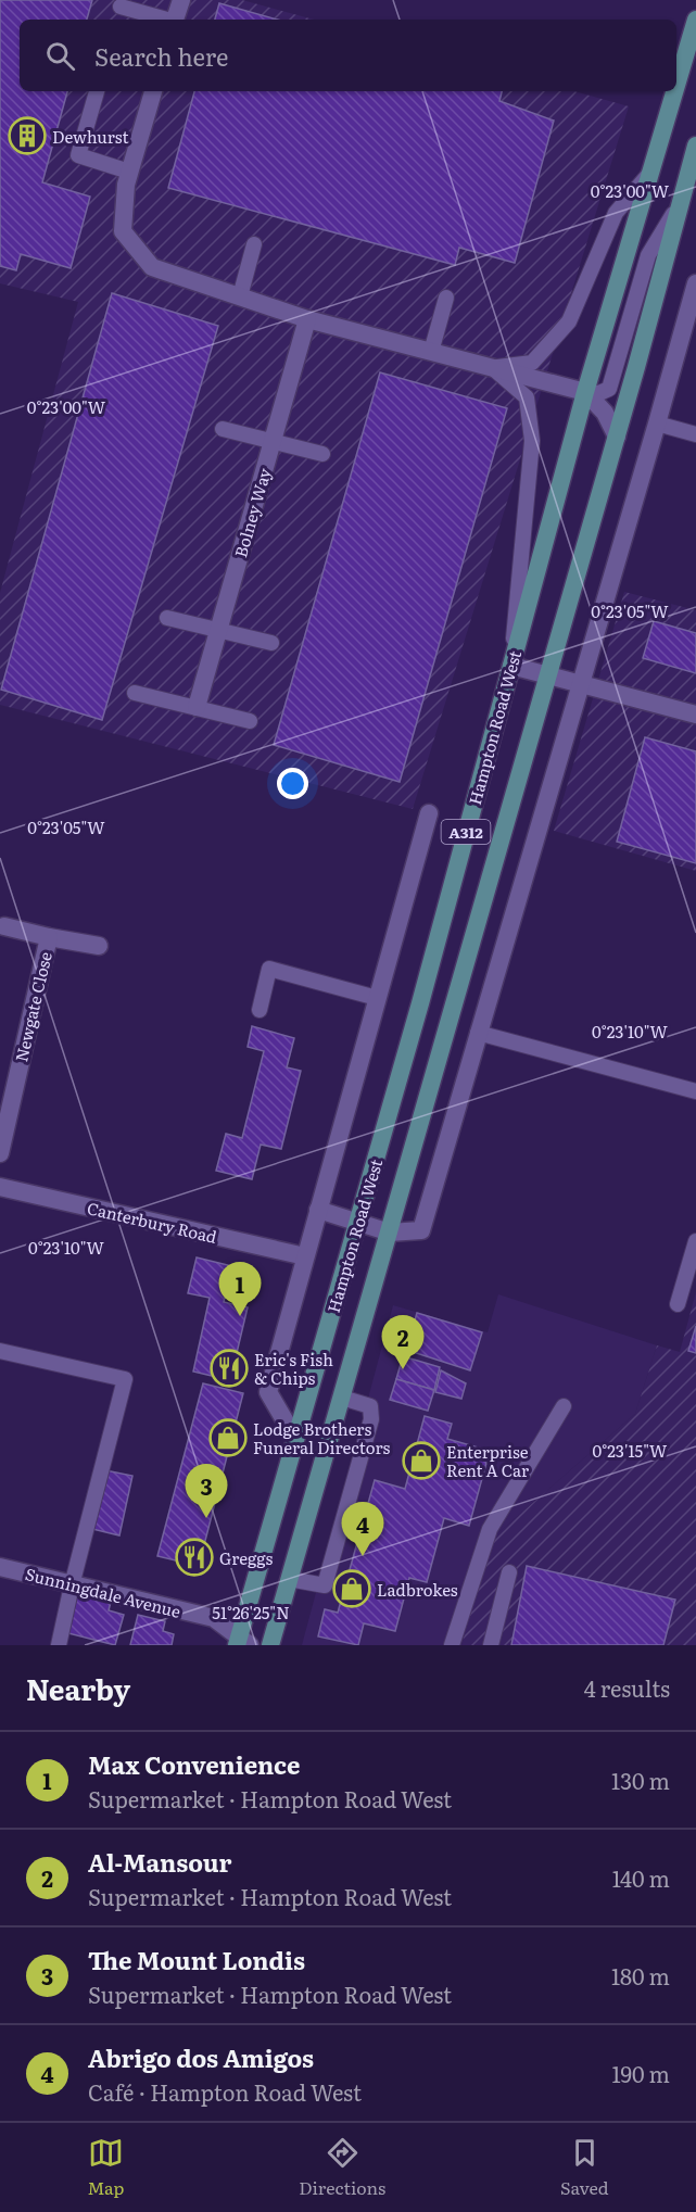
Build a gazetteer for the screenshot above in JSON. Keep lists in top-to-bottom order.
{
  "streets": {
    "main road": ["Hampton Road West", "A312"],
    "street": [
      "Bolney Way",
      "Newgate Close",
      "Canterbury Road",
      "Sunningdale Avenue"
    ]
  },
  "crossings": [
    ["Hampton Road West", "Sunningdale Avenue"]
  ],
  "places": {
    "building": ["Dewhurst"],
    "restaurant": ["Eric's Fish & Chips", "Greggs"],
    "shop": ["Lodge Brothers Funeral Directors", "Enterprise Rent A Car", "Ladbrokes"]
  },
  "page": {
    "search": "Search here",
    "pins": [
      "1",
      "2",
      "3",
      "4"
    ],
    "heading": ["Nearby", "4 results"],
    "list": [
      {
        "mark": "1",
        "name": "Max Convenience",
        "note": "Supermarket · Hampton Road West",
        "value": "130 m"
      },
      {
        "mark": "2",
        "name": "Al-Mansour",
        "note": "Supermarket · Hampton Road West",
        "value": "140 m"
      },
      {
        "mark": "3",
        "name": "The Mount Londis",
        "note": "Supermarket · Hampton Road West",
        "value": "180 m"
      },
      {
        "mark": "4",
        "name": "Abrigo dos Amigos",
        "note": "Café · Hampton Road West",
        "value": "190 m"
      }
    ],
    "nav": ["Map", "Directions", "Saved"]
  },
  "coordinates": [
    "0°23'00\"W",
    "0°23'05\"W",
    "0°23'10\"W",
    "0°23'15\"W",
    "51°26'25\"N"
  ]
}
